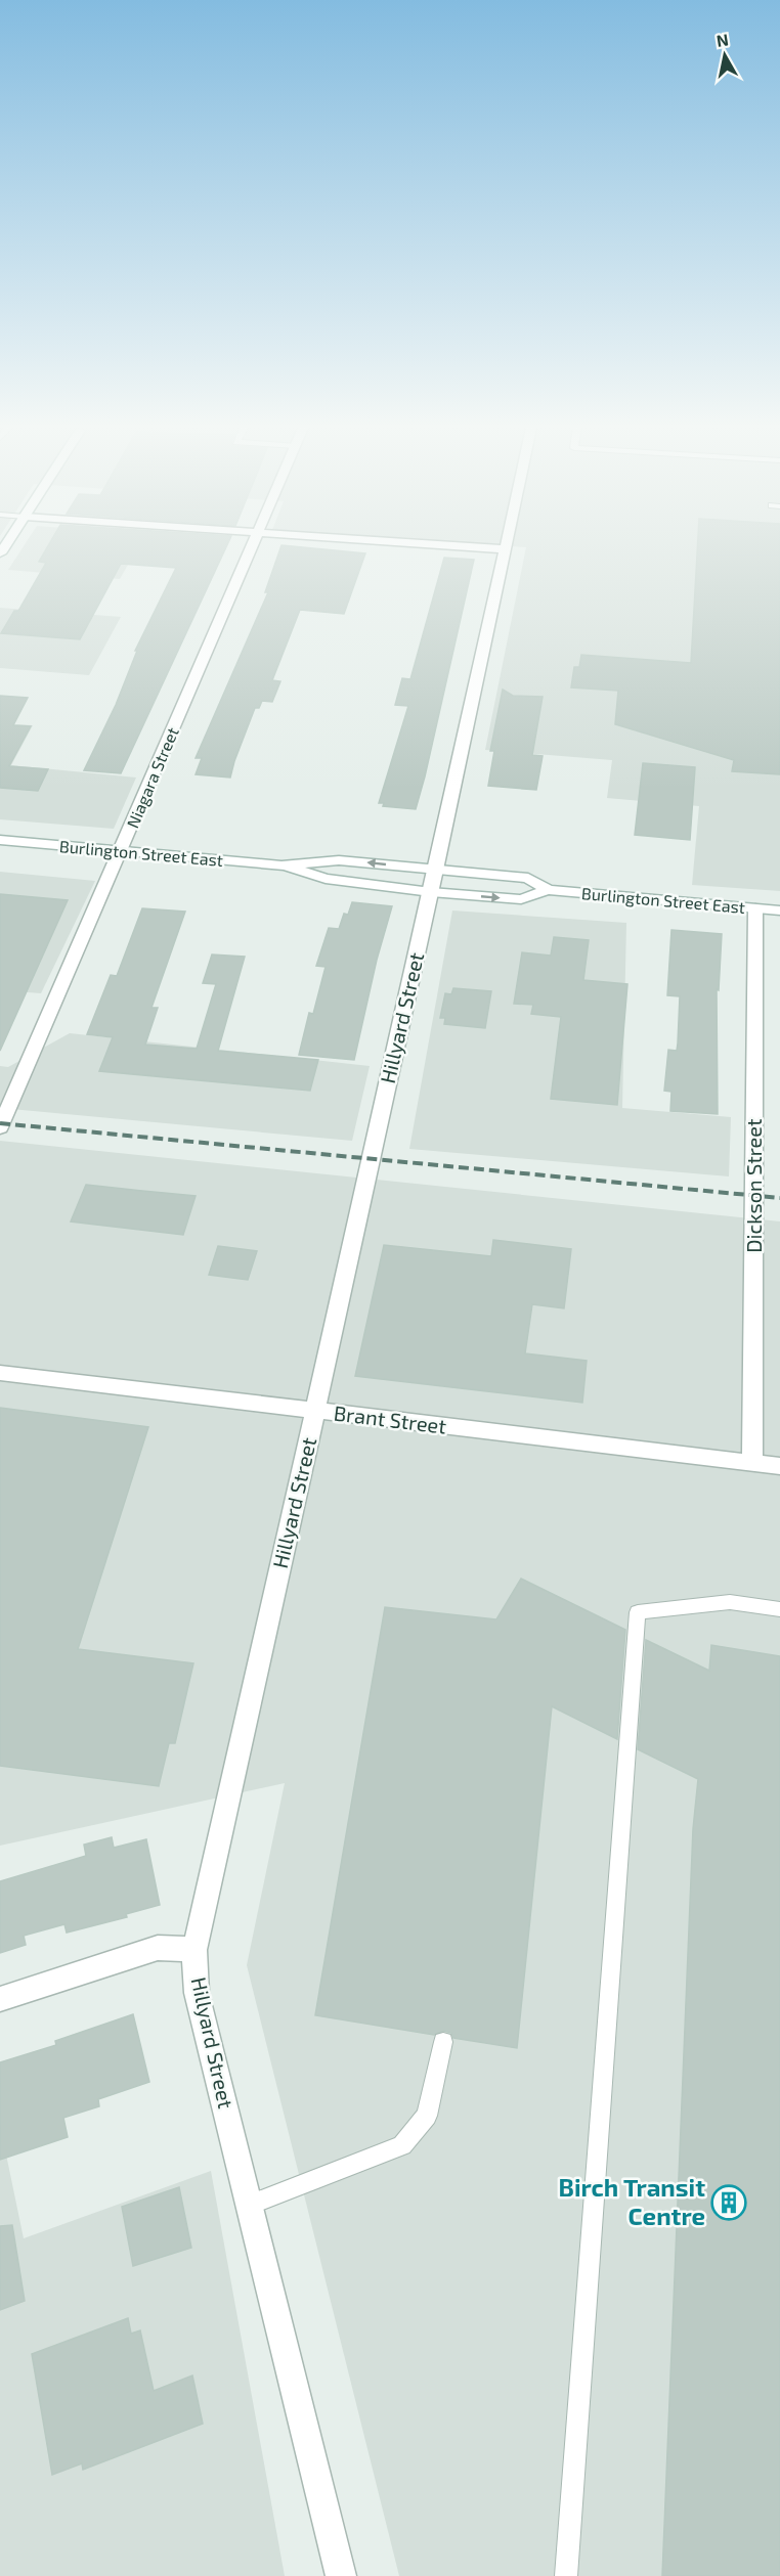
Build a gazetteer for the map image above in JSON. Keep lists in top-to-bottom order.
{
  "streets": {
    "street": [
      "Niagara Street",
      "Burlington Street East",
      "Hillyard Street",
      "Dickson Street",
      "Brant Street"
    ]
  },
  "crossings": [
    ["Niagara Street", "Burlington Street East"],
    ["Burlington Street East", "Hillyard Street"],
    ["Burlington Street East", "Dickson Street"],
    ["Hillyard Street", "Brant Street"],
    ["Dickson Street", "Brant Street"]
  ],
  "places": {
    "building": ["Birch Transit Centre"]
  },
  "north": "top"
}
